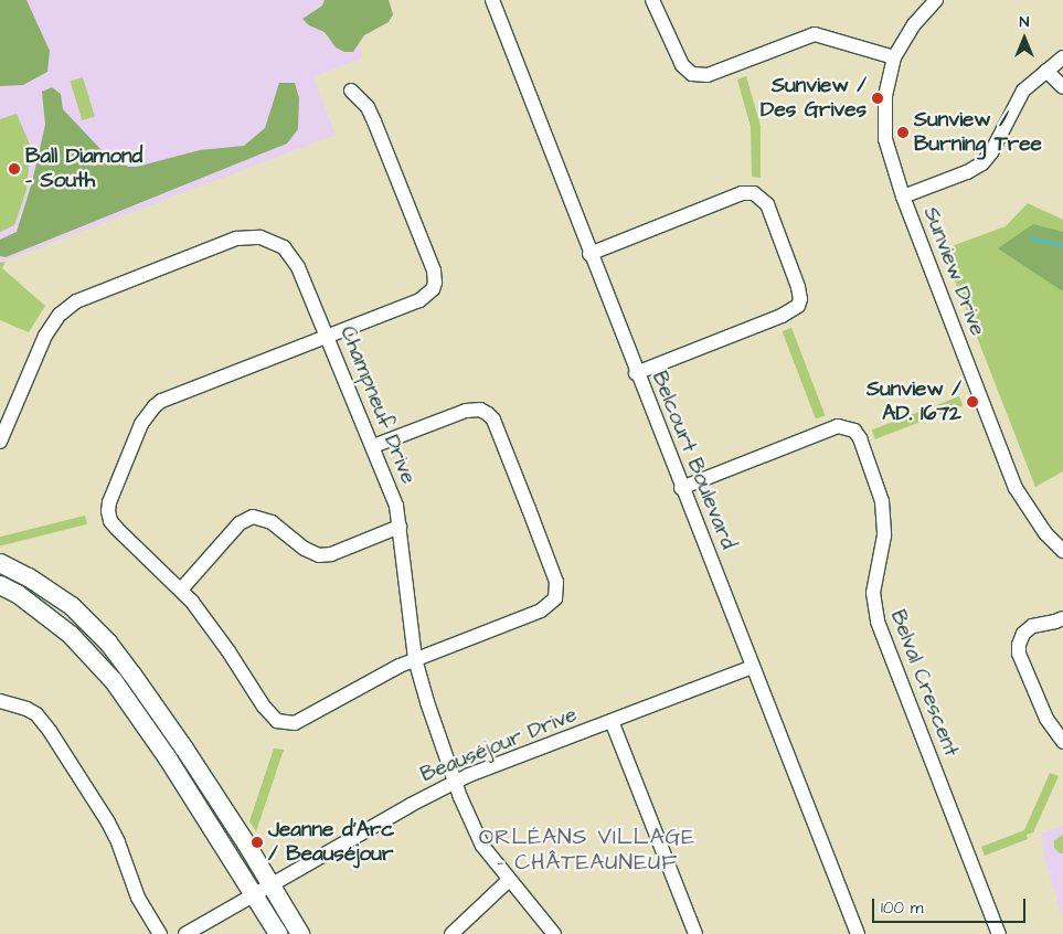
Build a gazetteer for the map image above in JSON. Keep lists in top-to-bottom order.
{
  "streets": {
    "street": [
      "Sunview Drive",
      "Champneuf Drive",
      "Belcourt Boulevard",
      "Belval Crescent",
      "Beauséjour Drive"
    ]
  },
  "crossings": [
    ["Champneuf Drive", "Beauséjour Drive"],
    ["Belcourt Boulevard", "Belval Crescent"],
    ["Belcourt Boulevard", "Beauséjour Drive"]
  ],
  "districts": ["ORLÉANS VILLAGE - CHÂTEAUNEUF"],
  "places": [
    "Sunview / Des Grives",
    "Sunview / Burning Tree",
    "Ball Diamond - South",
    "Sunview / AD. 1672",
    "Jeanne d'Arc / Beauséjour"
  ],
  "scale_bar": "100 m",
  "north": "top"
}
